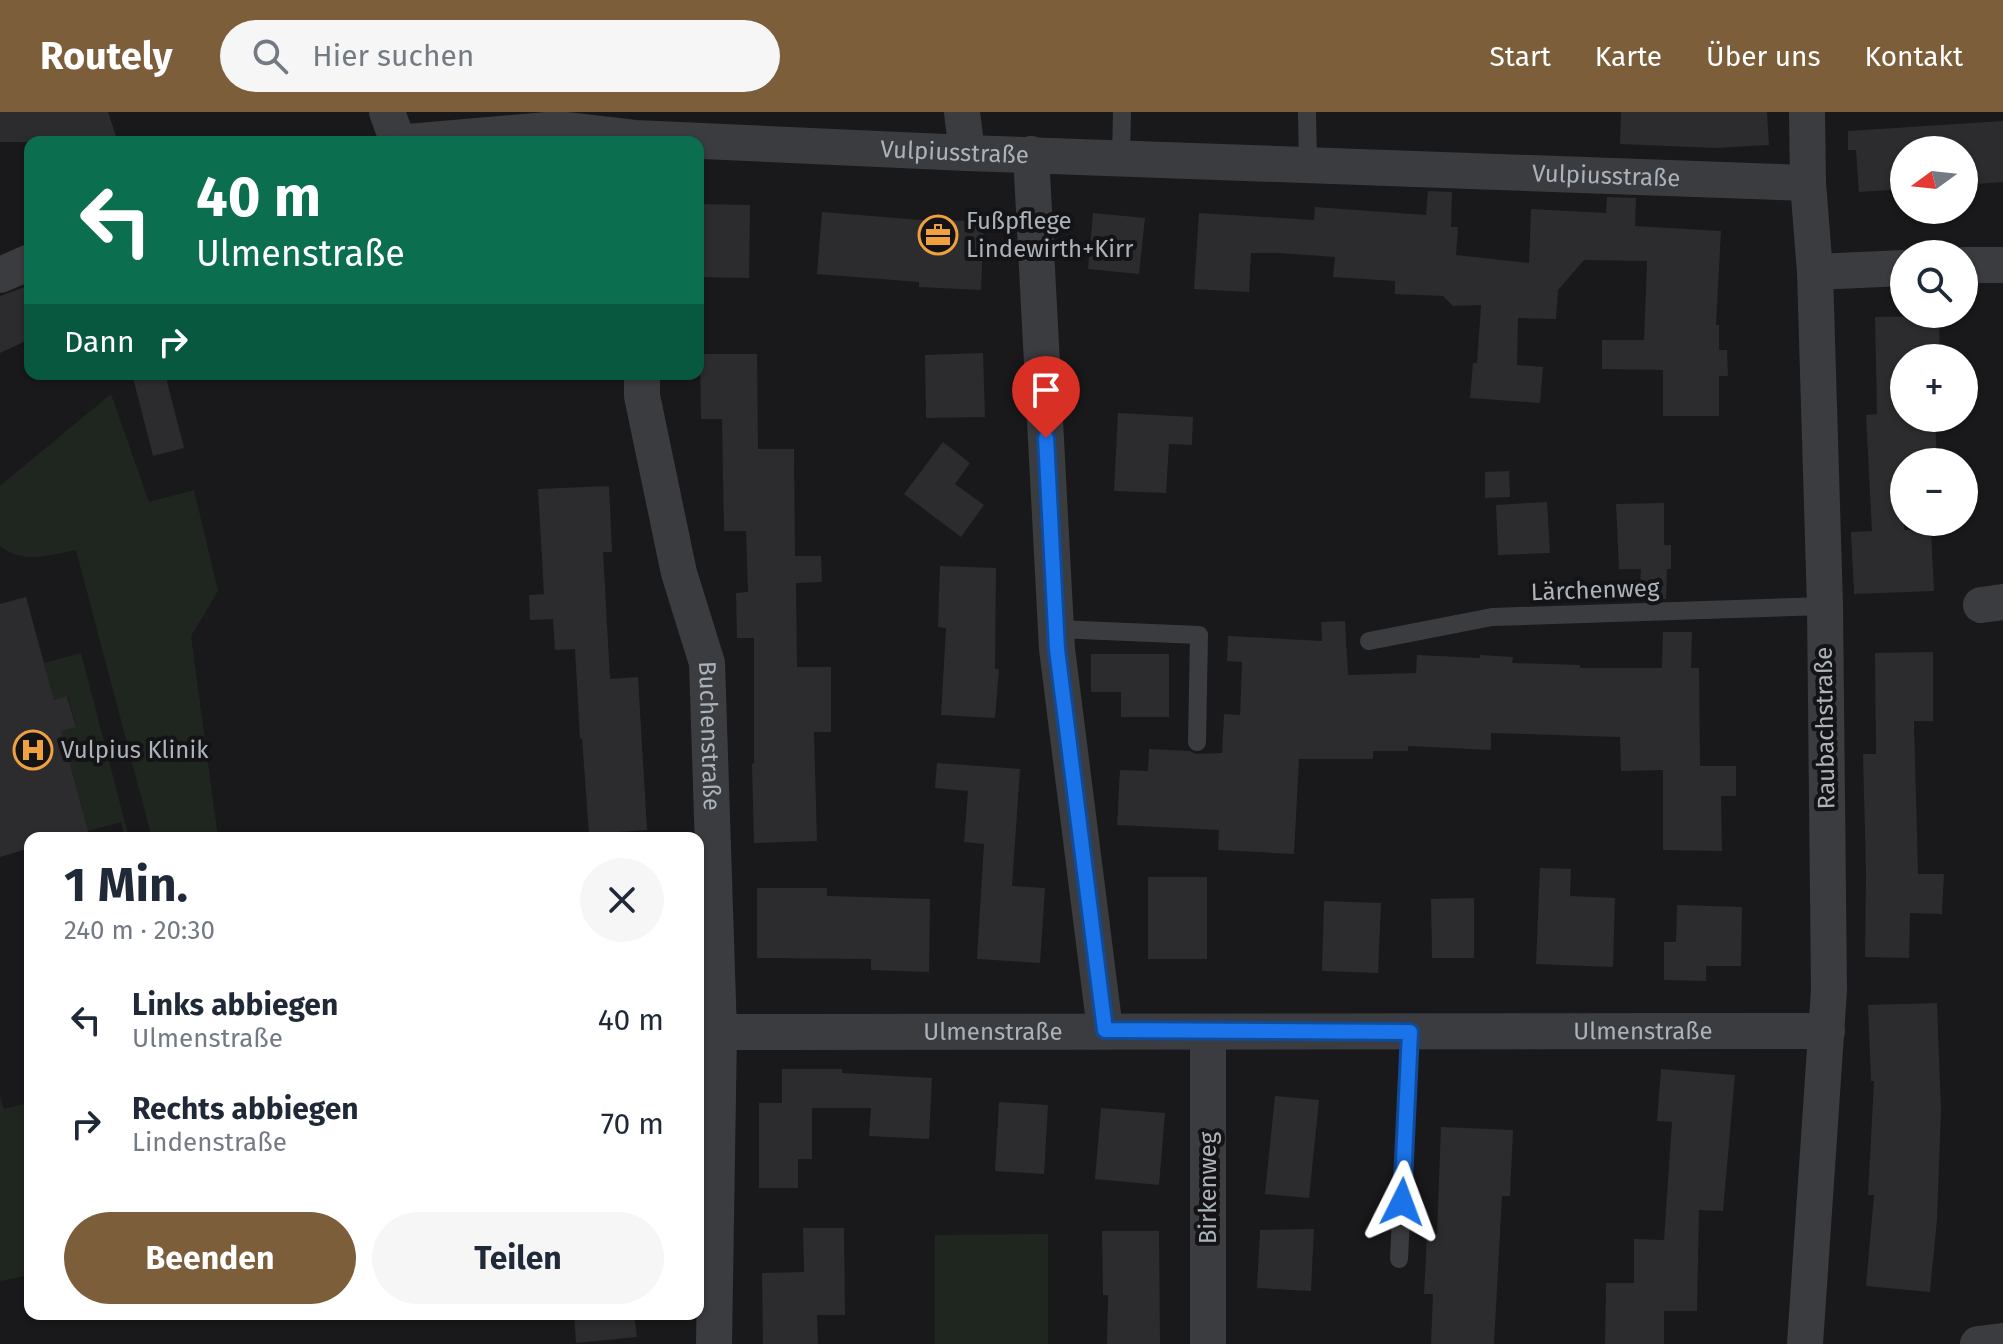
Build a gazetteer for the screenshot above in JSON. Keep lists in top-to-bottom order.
{
  "streets": {
    "street": [
      "Vulpiusstraße",
      "Raubachstraße",
      "Buchenstraße",
      "Ulmenstraße",
      "Birkenweg"
    ],
    "lane": ["Lärchenweg"]
  },
  "crossings": [
    ["Vulpiusstraße", "Raubachstraße"],
    ["Lärchenweg", "Raubachstraße"],
    ["Raubachstraße", "Ulmenstraße"],
    ["Buchenstraße", "Ulmenstraße"],
    ["Ulmenstraße", "Birkenweg"]
  ],
  "places": {
    "office": ["Fußpflege Lindewirth+Kirr"],
    "hospital": ["Vulpius Klinik"]
  },
  "north": "left",
  "page": {
    "header": "Routely",
    "search": "Hier suchen",
    "nav": [
      "Start",
      "Karte",
      "Über uns",
      "Kontakt"
    ],
    "map_buttons": ["+", "−"],
    "turn": ["40 m", "Ulmenstraße"],
    "then": "Dann",
    "heading": ["1 Min.", "240 m · 20:30"],
    "list": [
      {
        "name": "Links abbiegen",
        "note": "Ulmenstraße",
        "value": "40 m"
      },
      {
        "name": "Rechts abbiegen",
        "note": "Lindenstraße",
        "value": "70 m"
      }
    ],
    "buttons": ["Beenden", "Teilen"]
  }
}
